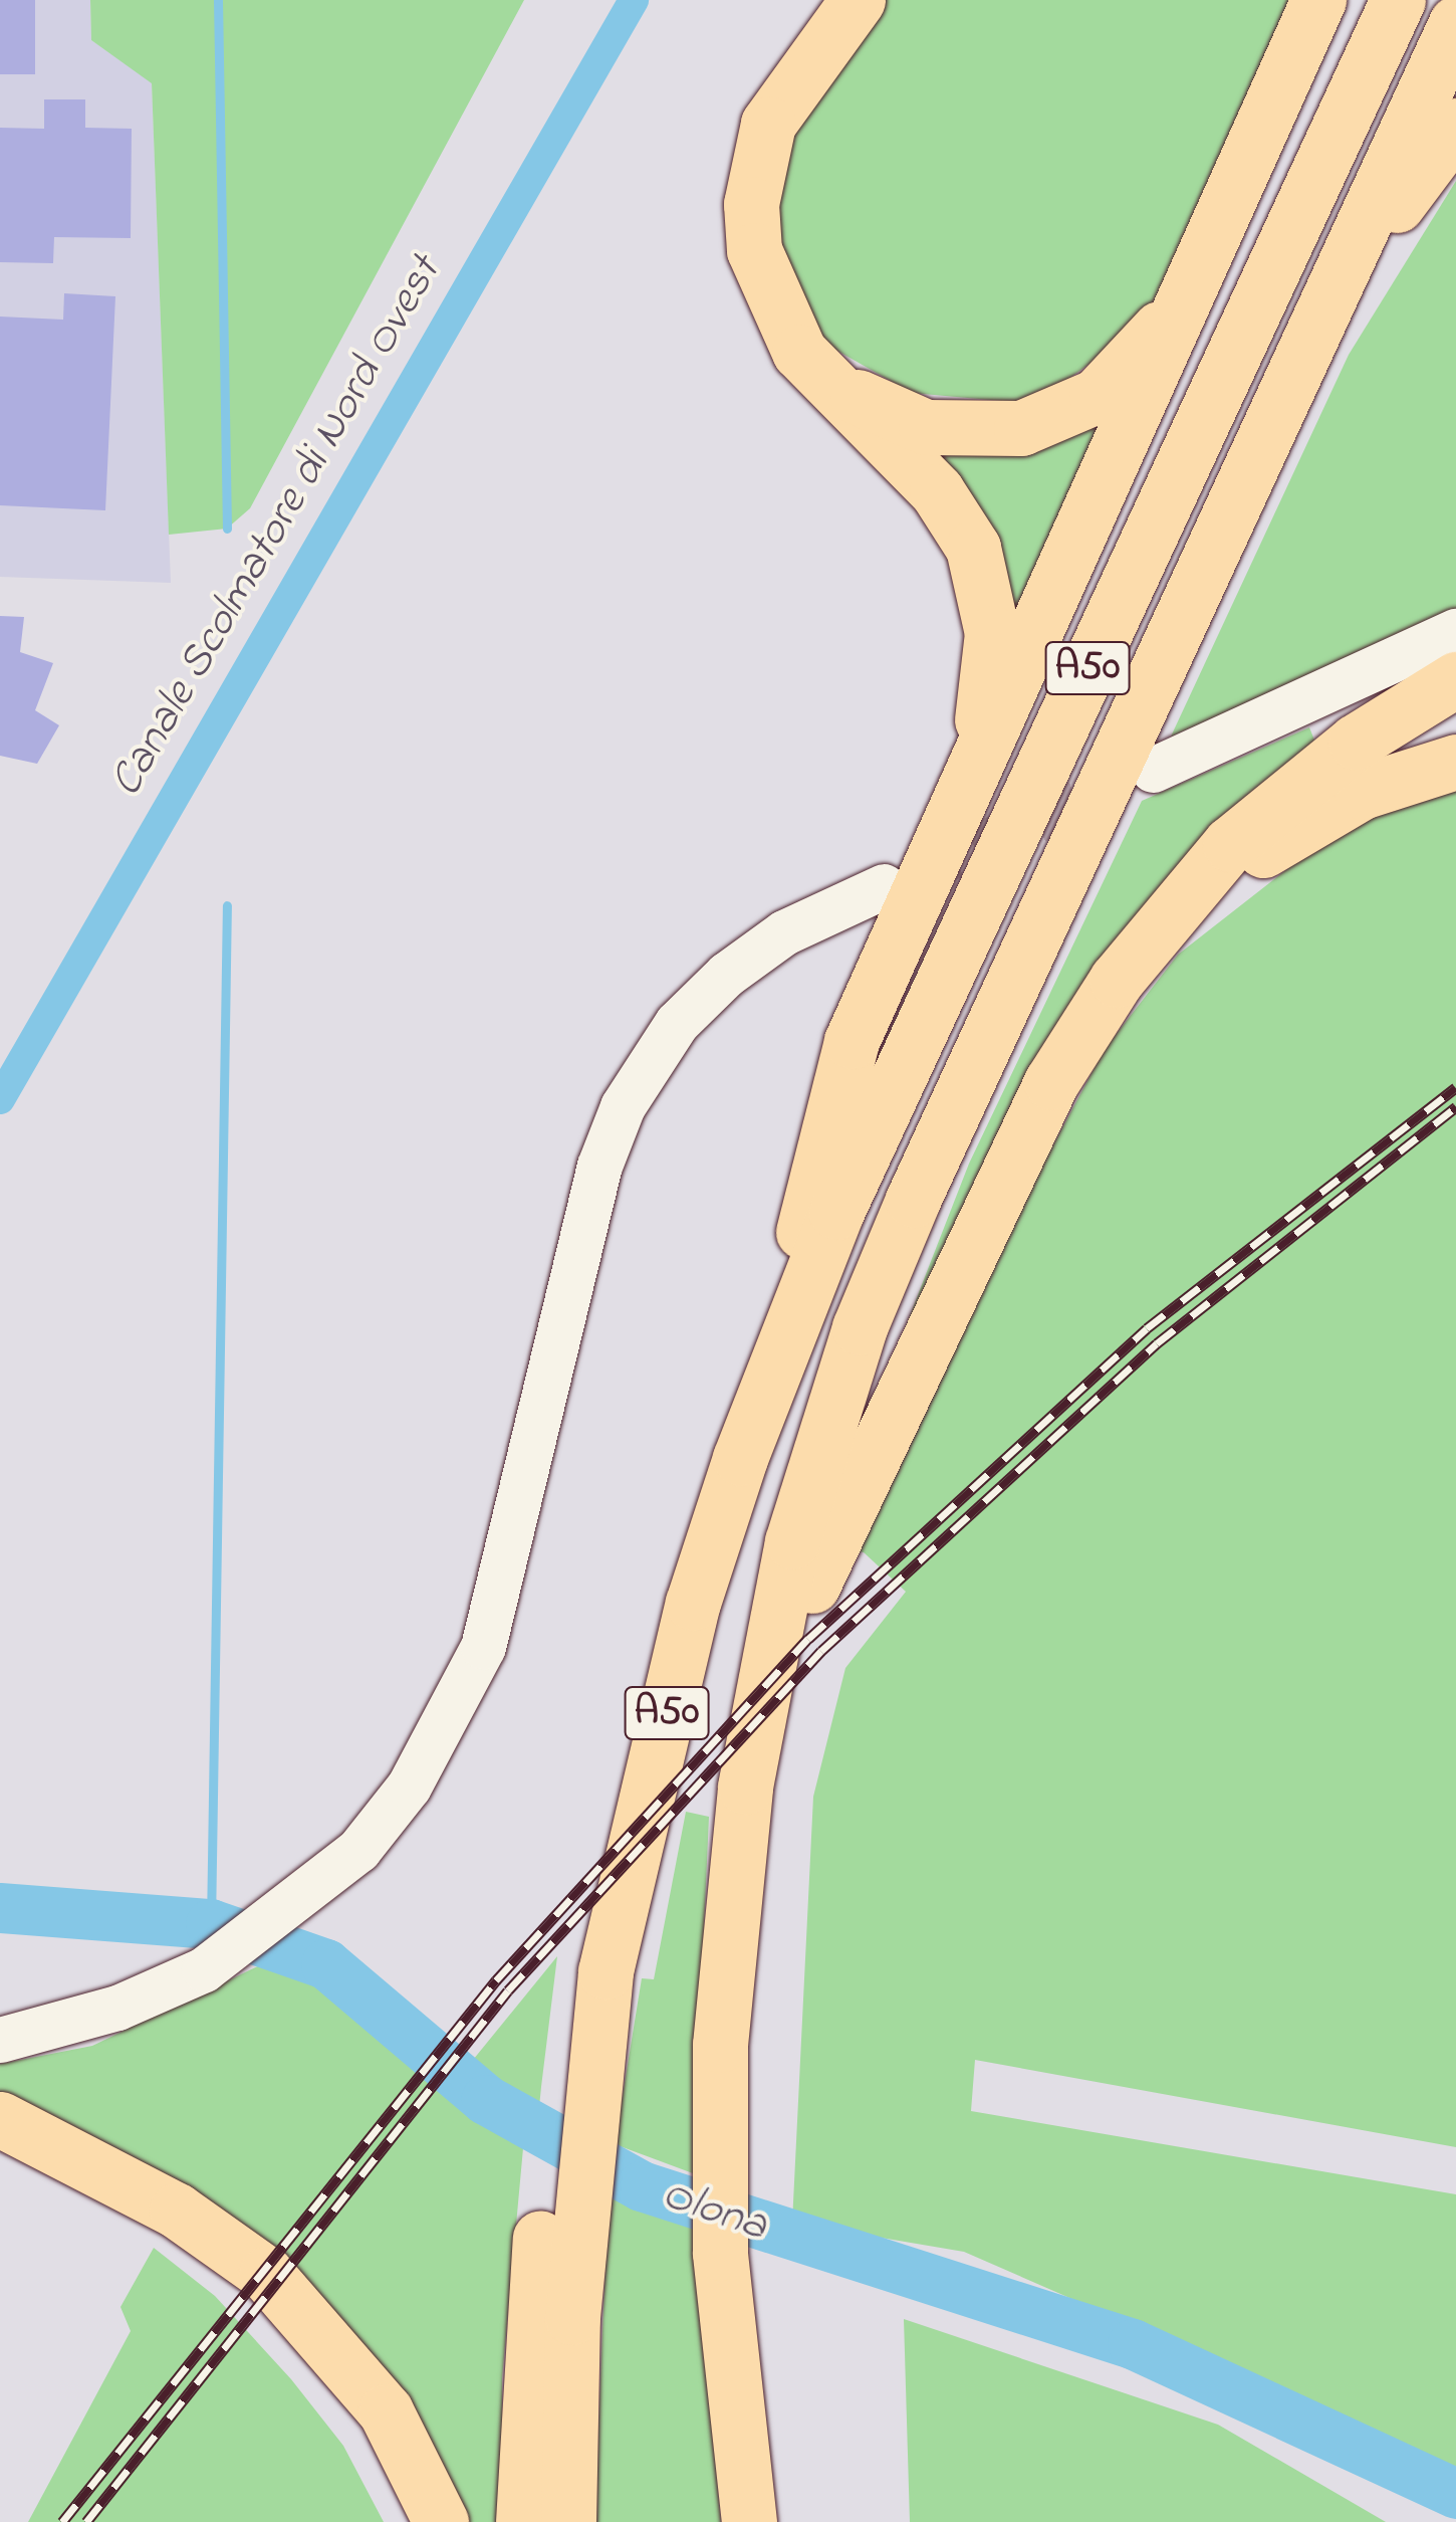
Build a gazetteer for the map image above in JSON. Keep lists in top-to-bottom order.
{
  "streets": {
    "highway": ["A50"]
  },
  "water": ["Canale Scolmatore di Nord Ovest", "Olona"]
}
